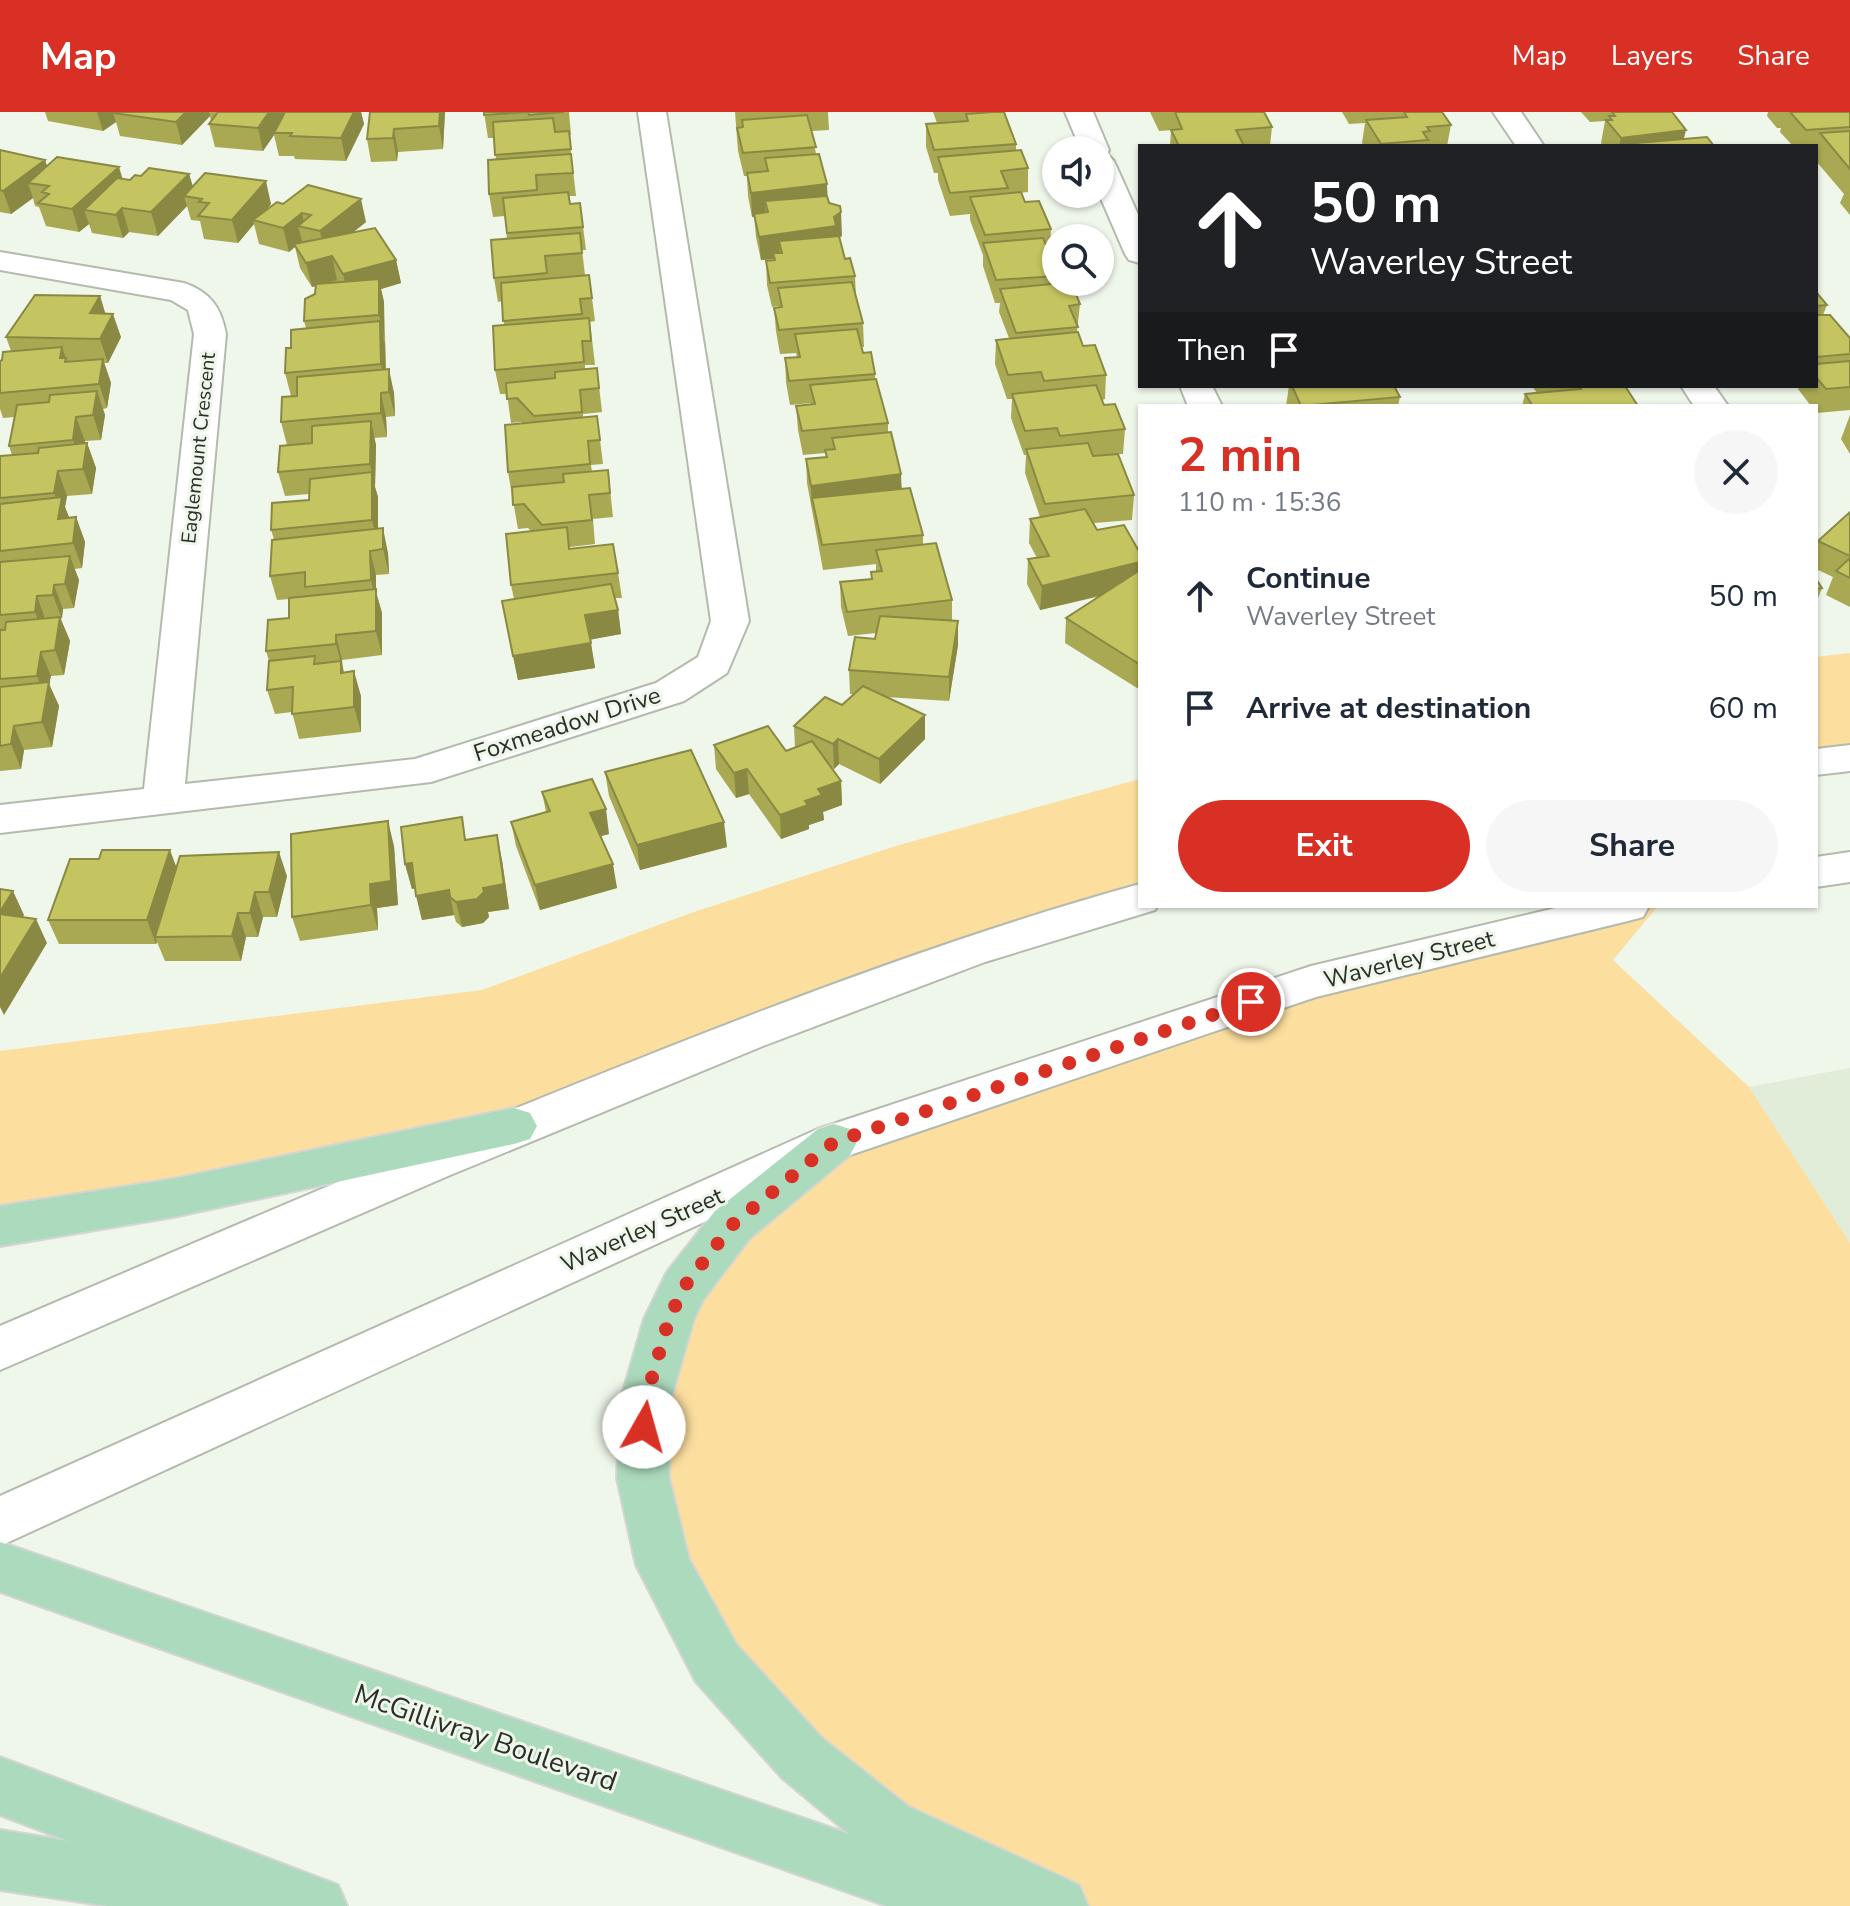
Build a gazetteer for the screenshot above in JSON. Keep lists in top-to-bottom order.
{
  "streets": {
    "main road": ["McGillivray Boulevard"],
    "street": ["Eaglemount Crescent", "Foxmeadow Drive", "Waverley Street"]
  },
  "crossings": [
    ["Eaglemount Crescent", "Foxmeadow Drive"]
  ],
  "page": {
    "header": "Map",
    "nav": ["Map", "Layers", "Share"],
    "turn": ["50 m", "Waverley Street"],
    "then": "Then",
    "heading": ["2 min", "110 m · 15:36"],
    "list": [
      {
        "name": "Continue",
        "note": "Waverley Street",
        "value": "50 m"
      },
      {
        "name": "Arrive at destination",
        "value": "60 m"
      }
    ],
    "buttons": ["Exit", "Share"]
  }
}
